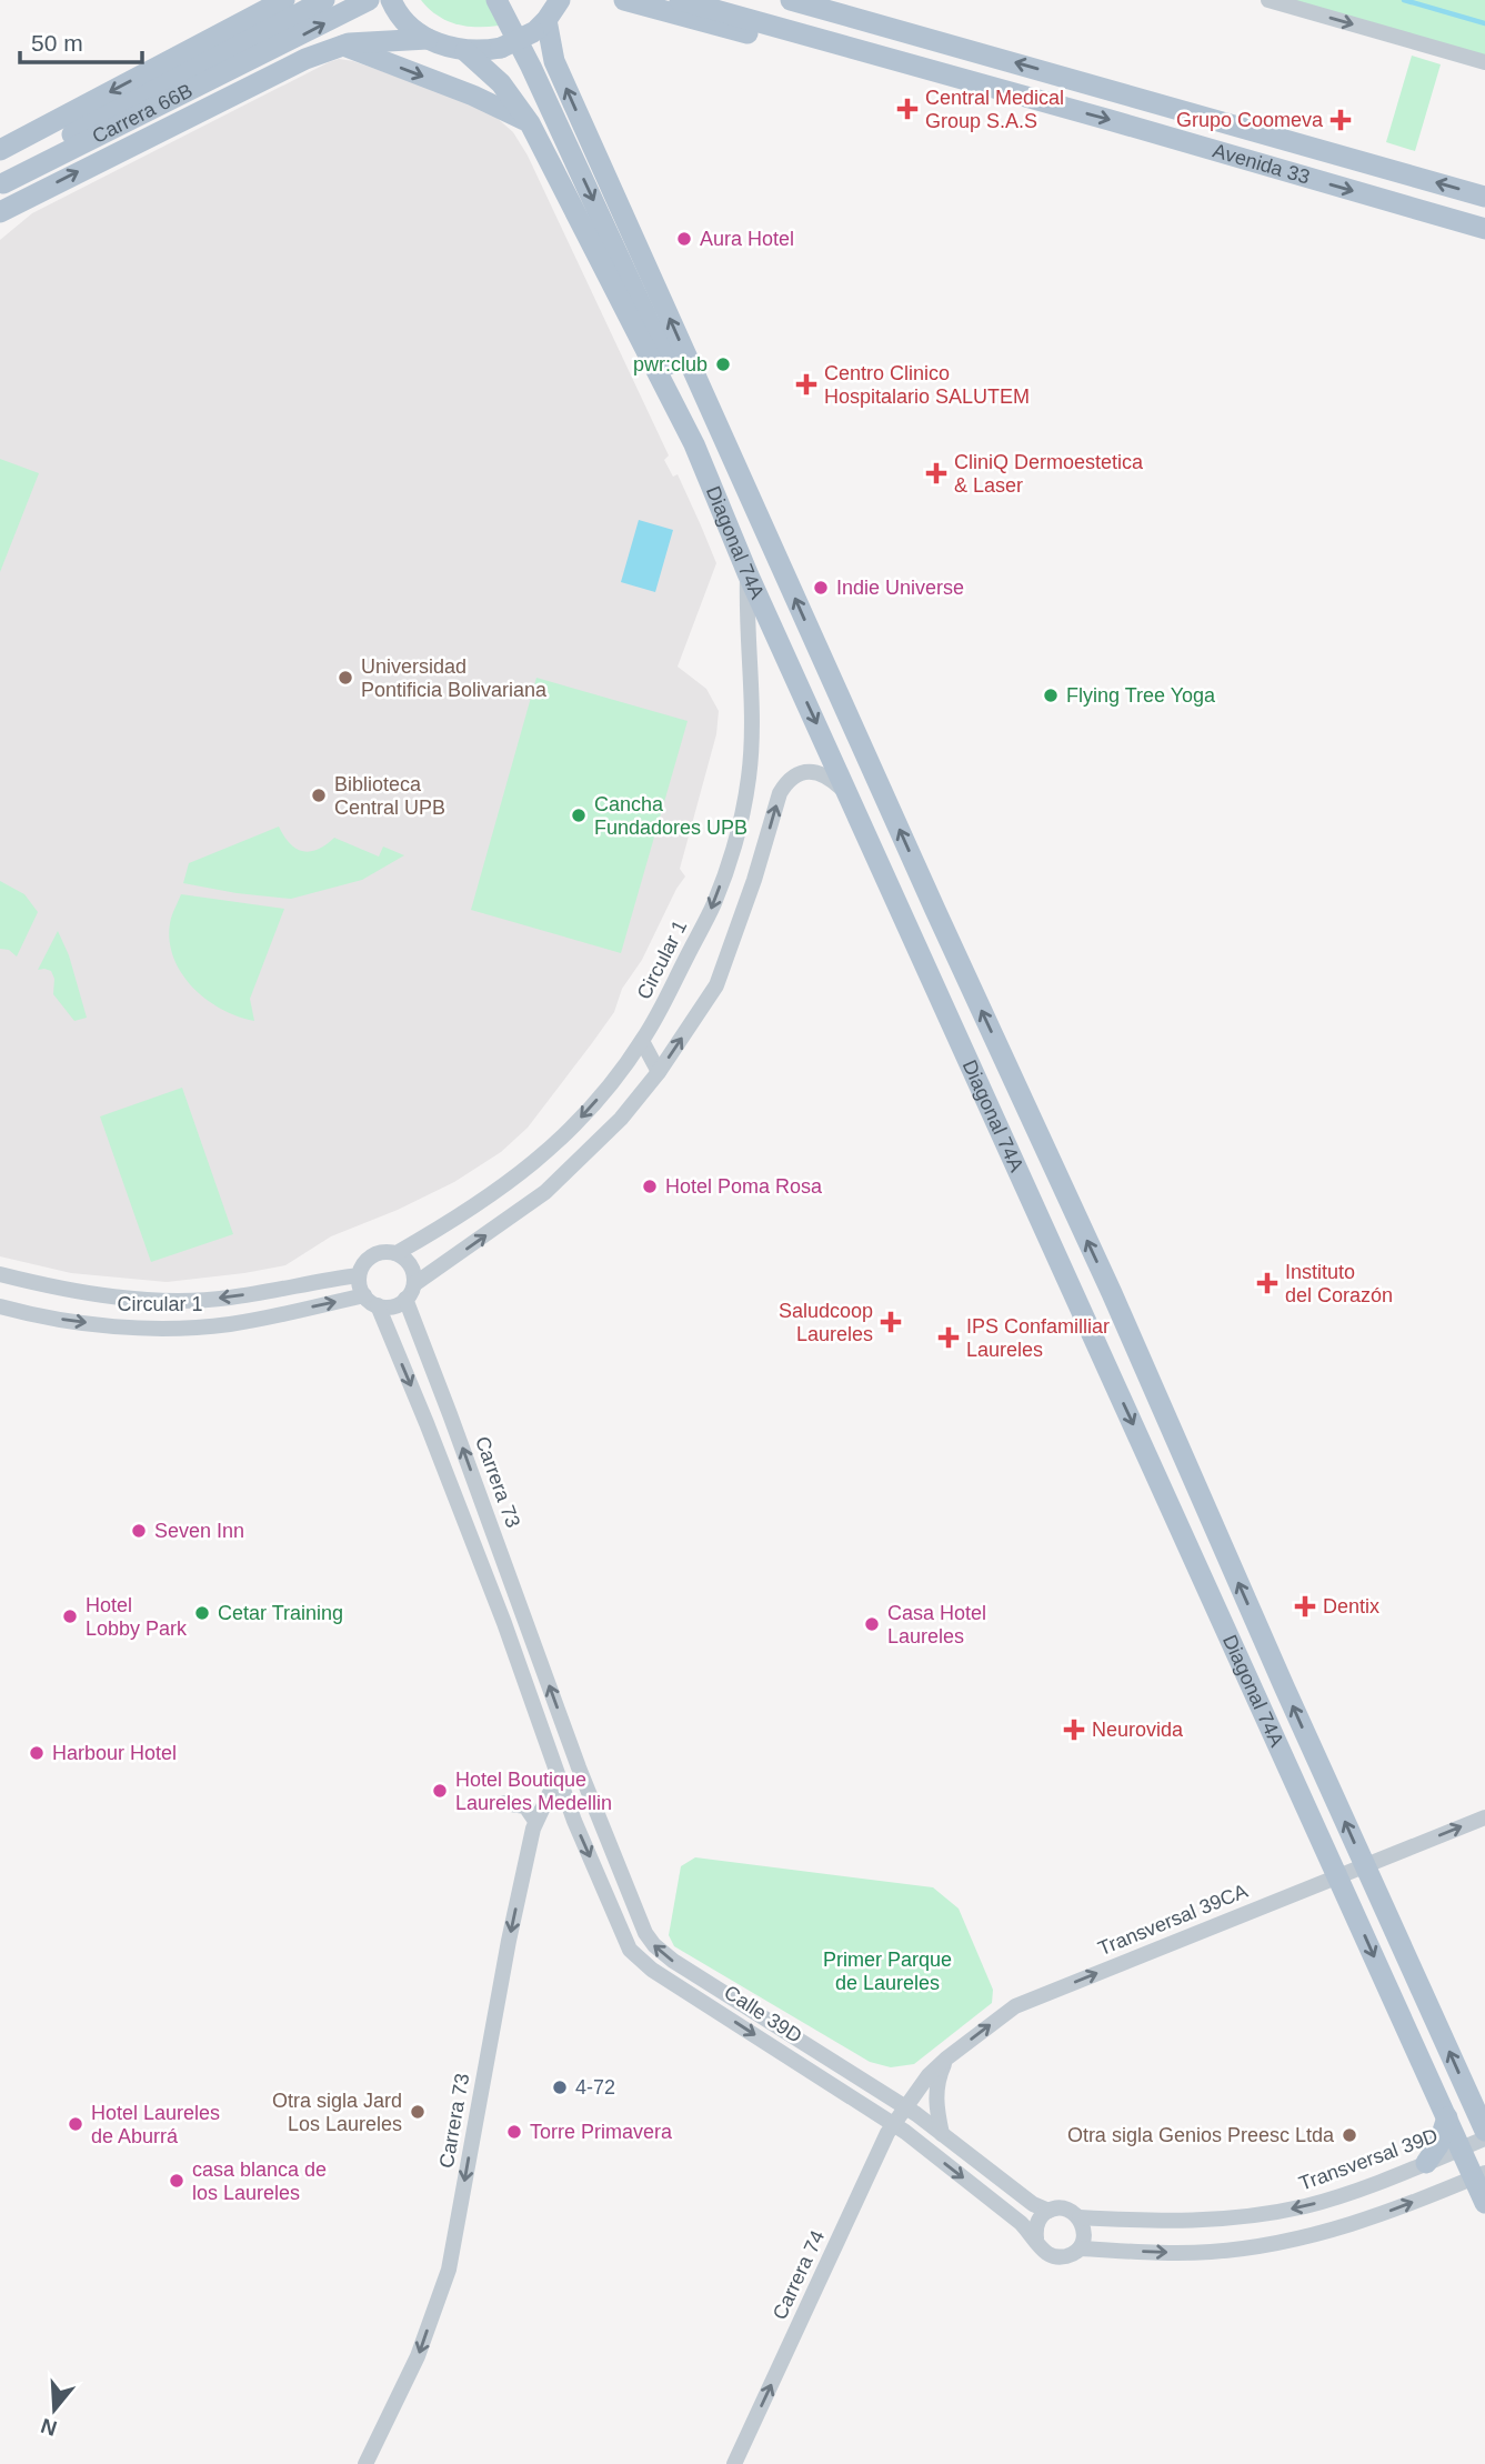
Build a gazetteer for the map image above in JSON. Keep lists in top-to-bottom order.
{
  "streets": {
    "main road": ["Carrera 66B", "Avenida 33", "Diagonal 74A"],
    "street": [
      "Circular 1",
      "Carrera 73",
      "Transversal 39CA",
      "Calle 39D",
      "Transversal 39D",
      "Carrera 74"
    ]
  },
  "crossings": [
    ["Diagonal 74A", "Circular 1"],
    ["Diagonal 74A", "Transversal 39CA"],
    ["Diagonal 74A", "Transversal 39D"],
    ["Circular 1", "Carrera 73"],
    ["Carrera 73", "Calle 39D"],
    ["Transversal 39CA", "Calle 39D"],
    ["Transversal 39CA", "Carrera 74"],
    ["Calle 39D", "Transversal 39D"],
    ["Calle 39D", "Carrera 74"]
  ],
  "one_way": ["Transversal 39CA", "Carrera 74"],
  "parks": ["Primer Parque de Laureles"],
  "places": {
    "health": [
      "Central Medical Group S.A.S",
      "Grupo Coomeva",
      "Centro Clinico Hospitalario SALUTEM",
      "CliniQ Dermoestetica & Laser",
      "Instituto del Corazón",
      "Saludcoop Laureles",
      "IPS Confamilliar Laureles",
      "Dentix",
      "Neurovida"
    ],
    "other": [
      "Aura Hotel",
      "pwr:club",
      "Indie Universe",
      "Universidad Pontificia Bolivariana",
      "Flying Tree Yoga",
      "Biblioteca Central UPB",
      "Cancha Fundadores UPB",
      "Hotel Poma Rosa",
      "Seven Inn",
      "Cetar Training",
      "Hotel Lobby Park",
      "Casa Hotel Laureles",
      "Harbour Hotel",
      "Hotel Boutique Laureles Medellin",
      "4-72",
      "Otra sigla Jard Los Laureles",
      "Hotel Laureles de Aburrá",
      "Torre Primavera",
      "Otra sigla Genios Preesc Ltda",
      "casa blanca de los Laureles"
    ]
  },
  "scale_bar": "50 m",
  "north": "bottom"
}
